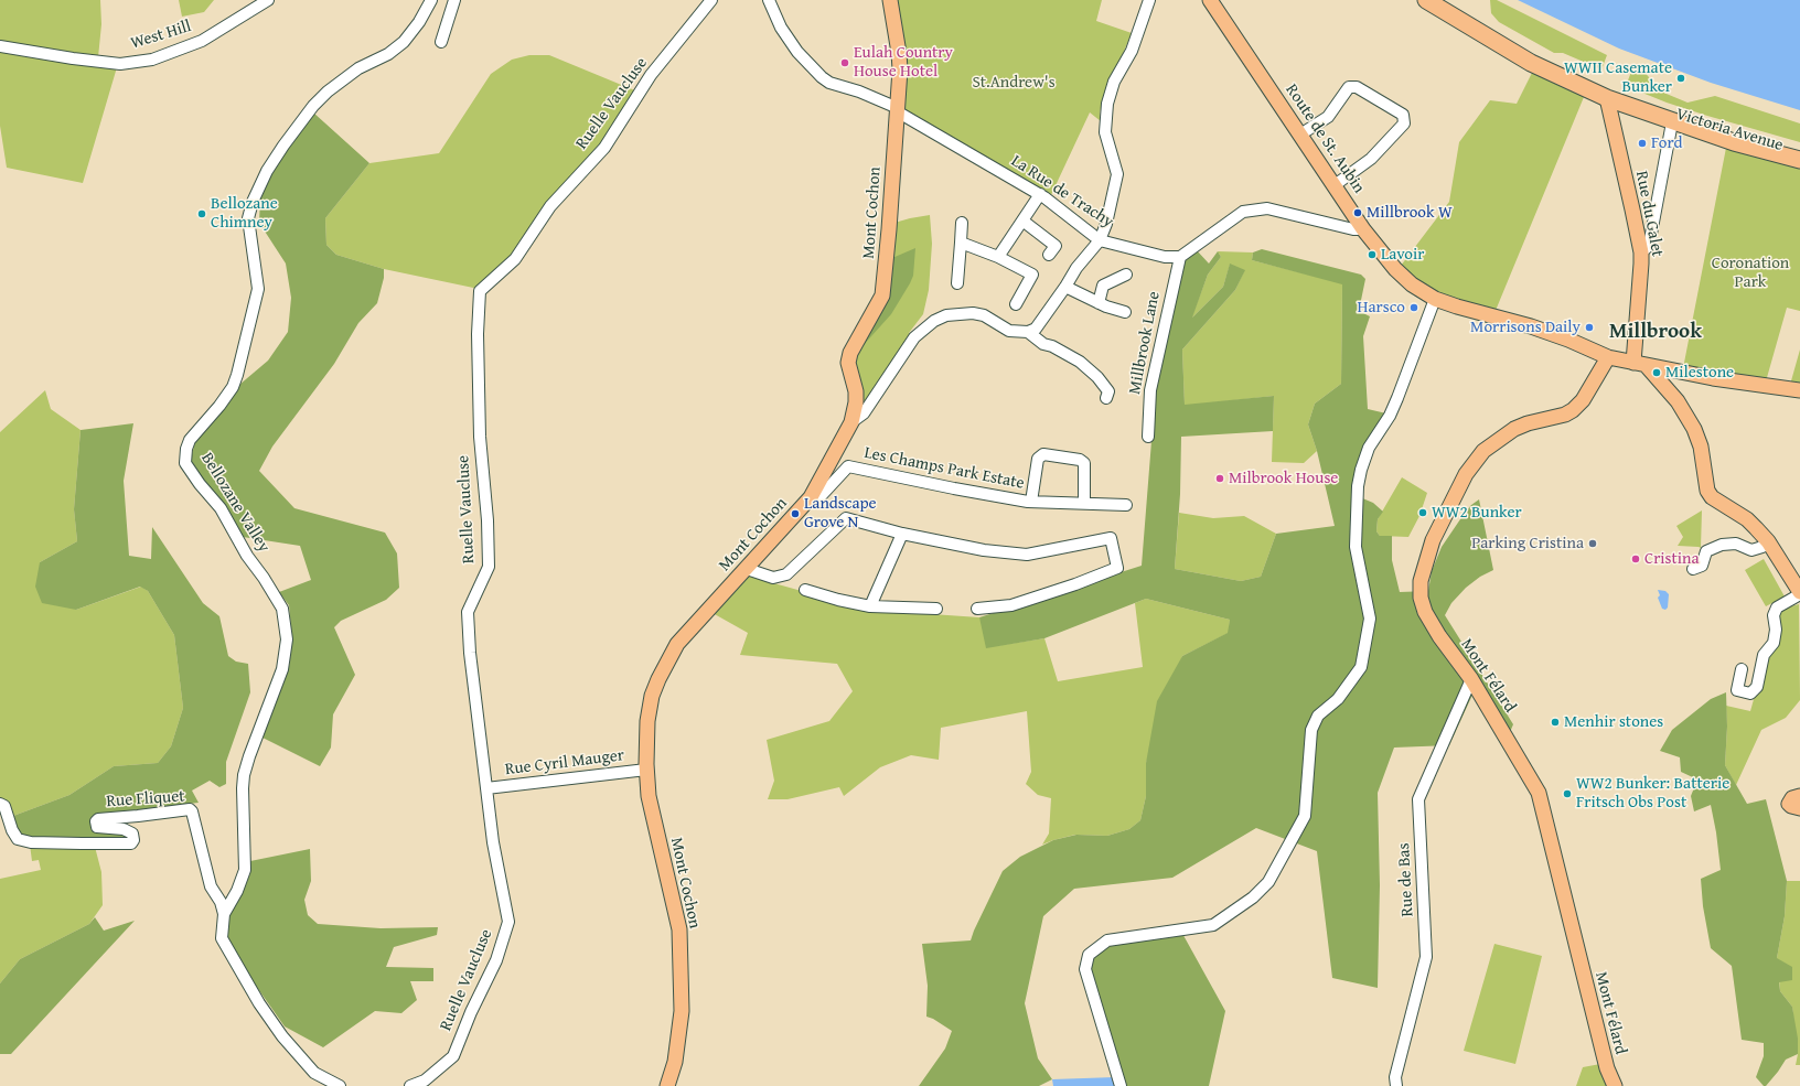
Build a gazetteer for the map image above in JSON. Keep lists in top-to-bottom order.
{
  "streets": {
    "highway": ["Victoria Avenue"],
    "main road": [
      "Route de St. Aubin",
      "Mont Cochon",
      "Rue du Galet",
      "Mont Félard"
    ],
    "street": [
      "West Hill",
      "Ruelle Vaucluse",
      "La Rue de Trachy",
      "Millbrook Lane",
      "Les Champs Park Estate",
      "Bellozane Valley",
      "Rue Cyril Mauger",
      "Rue Fliquet",
      "Rue de Bas"
    ]
  },
  "crossings": [
    ["Ruelle Vaucluse", "Rue Cyril Mauger"],
    ["Victoria Avenue", "Rue du Galet"],
    ["Route de St. Aubin", "Rue du Galet"],
    ["Route de St. Aubin", "Mont Félard"],
    ["La Rue de Trachy", "Mont Cochon"],
    ["La Rue de Trachy", "Millbrook Lane"],
    ["Mont Cochon", "Les Champs Park Estate"],
    ["Mont Cochon", "Rue Cyril Mauger"],
    ["Bellozane Valley", "Rue Fliquet"],
    ["Mont Félard", "Rue de Bas"]
  ],
  "districts": ["Millbrook"],
  "parks": ["St.Andrew's", "Coronation Park"],
  "places": [
    "Eulah Country House Hotel",
    "WWII Casemate Bunker",
    "Ford",
    "Millbrook W",
    "Bellozane Chimney",
    "Lavoir",
    "Harsco",
    "Morrisons Daily",
    "Milestone",
    "Milbrook House",
    "WW2 Bunker",
    "Landscape Grove N",
    "Parking Cristina",
    "Cristina",
    "Menhir stones",
    "WW2 Bunker: Batterie Fritsch Obs Post"
  ]
}
